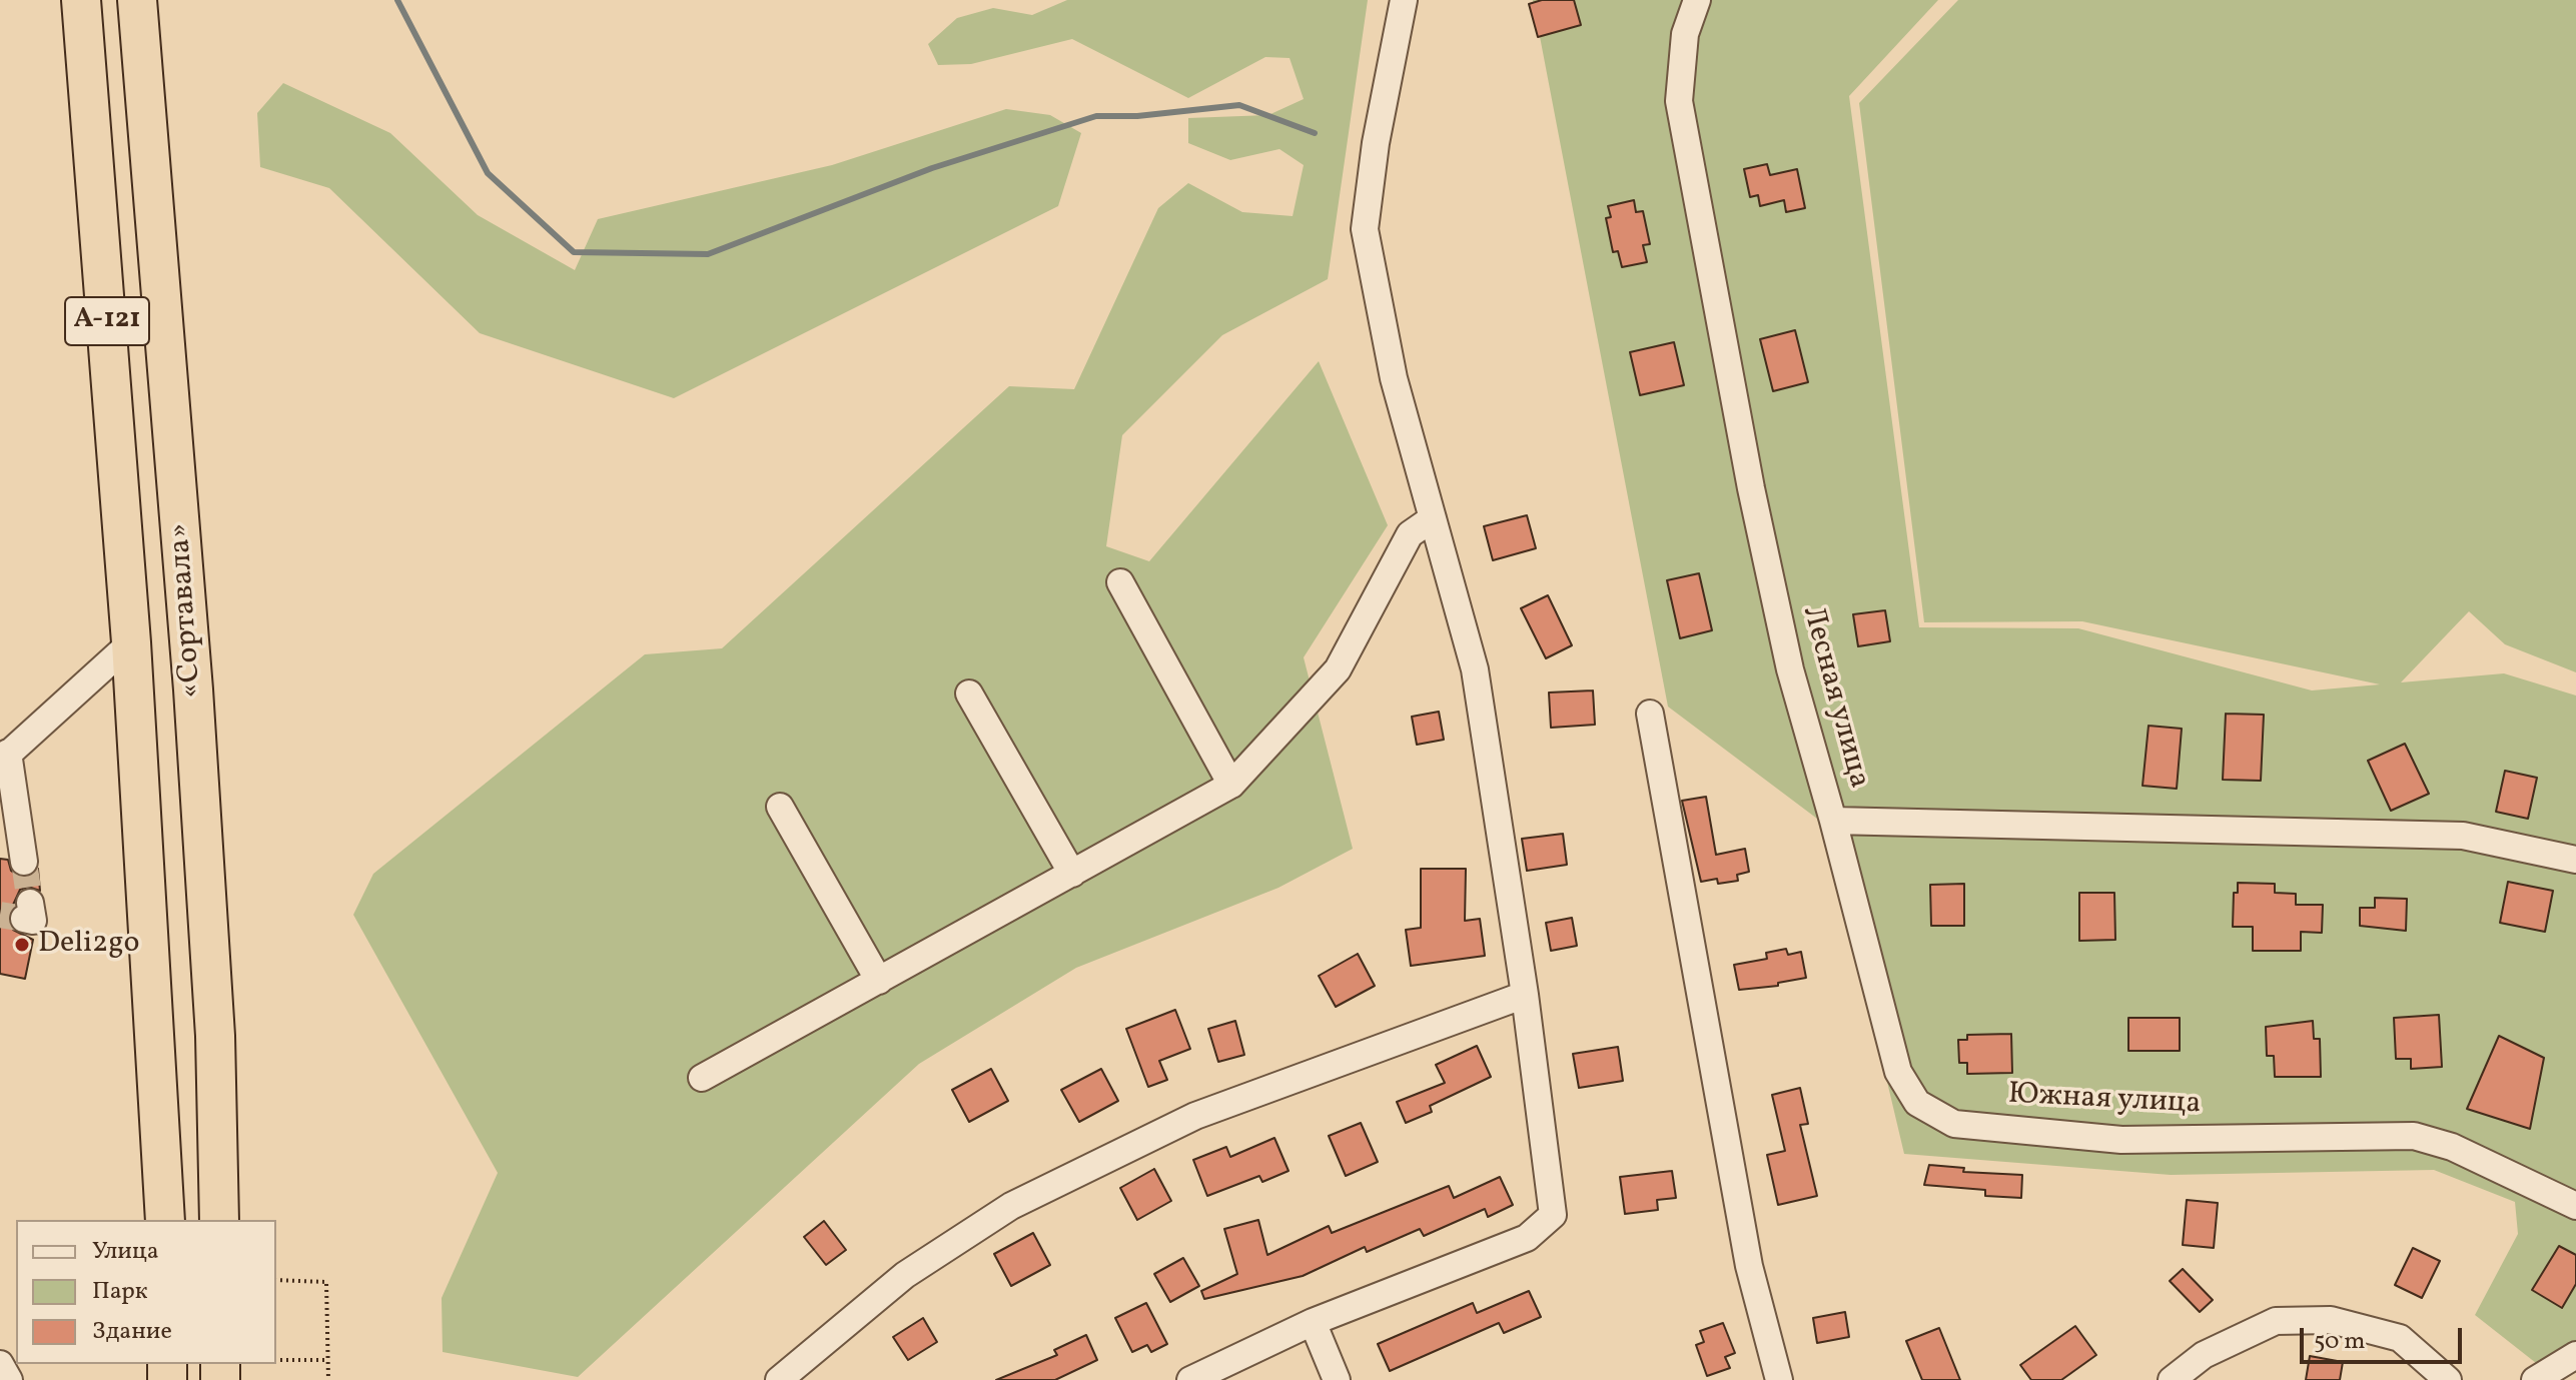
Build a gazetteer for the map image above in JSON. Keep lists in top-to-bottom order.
{
  "streets": {
    "highway": ["А-121", "«Сортавала»"],
    "street": ["Лесная улица", "Южная улица"]
  },
  "crossings": [
    ["Лесная улица", "Южная улица"]
  ],
  "places": ["Deli2go"],
  "legend": ["Улица", "Парк", "Здание"],
  "scale_bar": "50 m"
}
